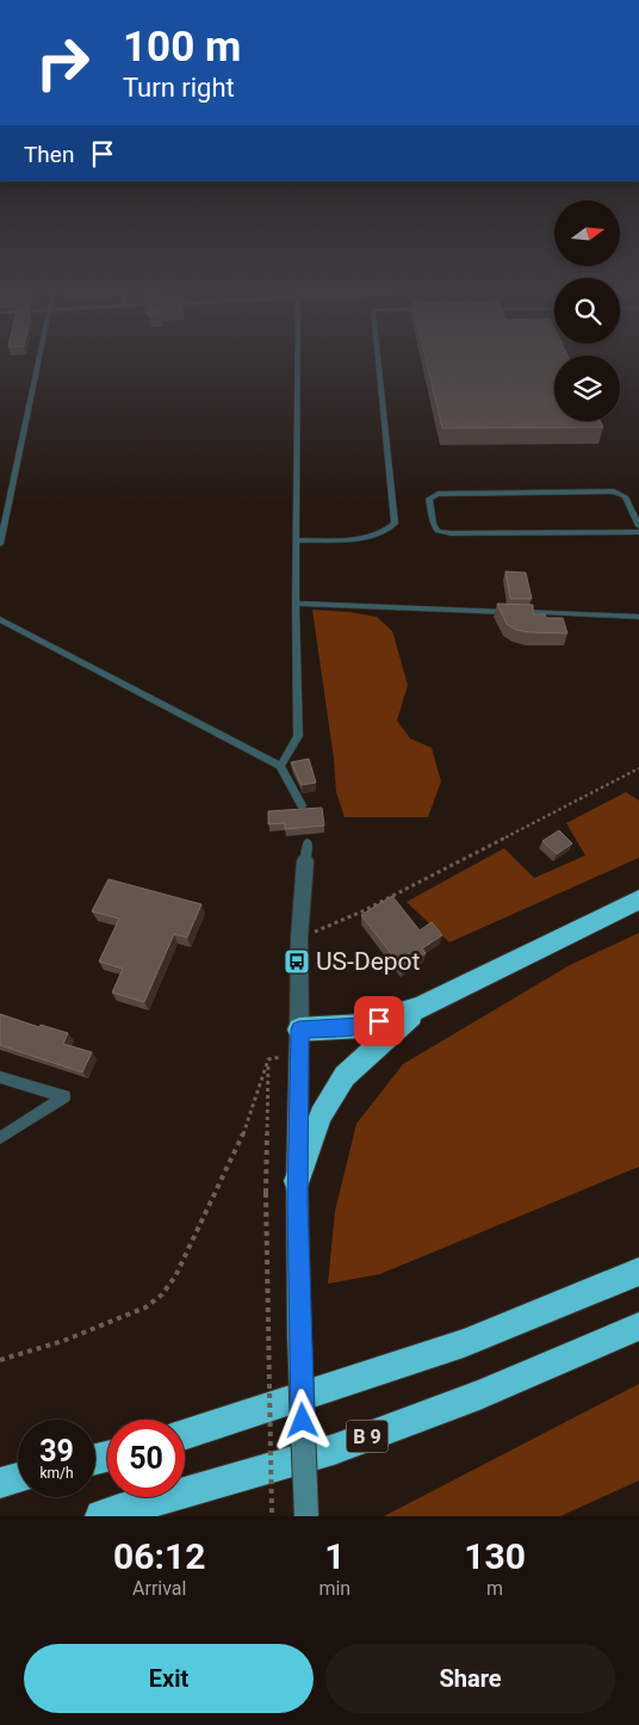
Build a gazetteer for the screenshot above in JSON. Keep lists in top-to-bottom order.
{
  "streets": {
    "highway": ["B 9"]
  },
  "places": {
    "bus stop": ["US-Depot"]
  },
  "north": "right",
  "page": {
    "turn": ["100 m", "Turn right"],
    "then": "Then",
    "speed": "39 km/h",
    "limit": "50",
    "eta": [
      "06:12",
      "Arrival",
      "1",
      "min",
      "130",
      "m"
    ],
    "buttons": ["Exit", "Share"]
  }
}
